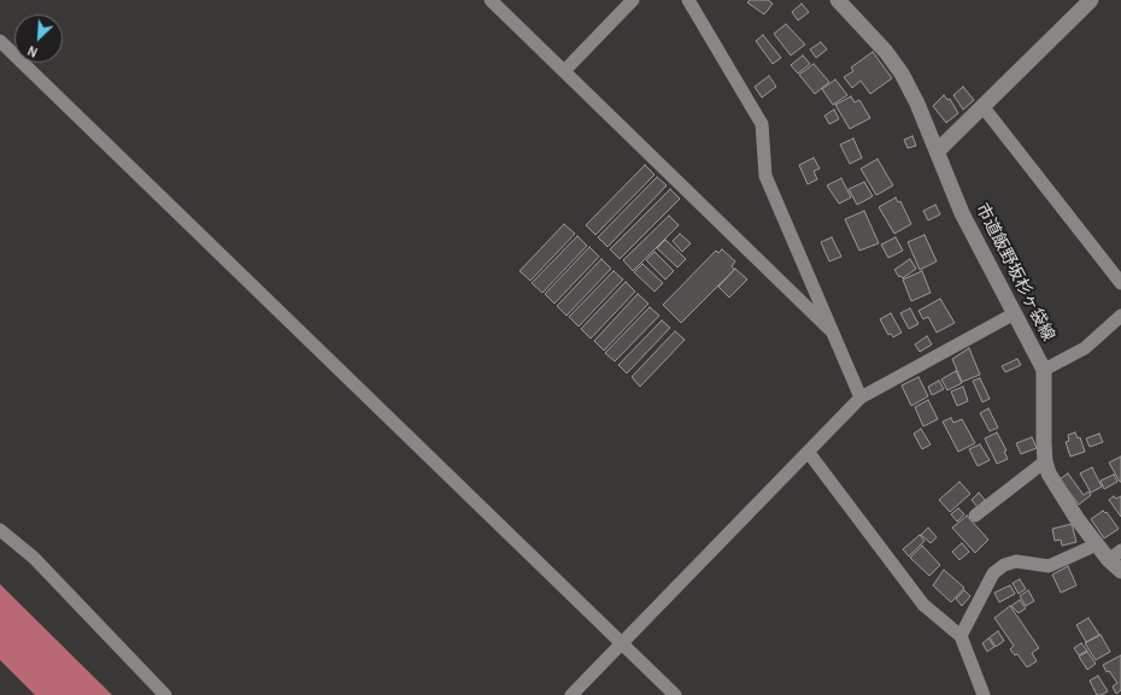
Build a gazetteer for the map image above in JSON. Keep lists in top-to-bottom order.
{
  "streets": {
    "street": ["市道飯野坂杉ヶ袋線"]
  },
  "north": "bottom left"
}
